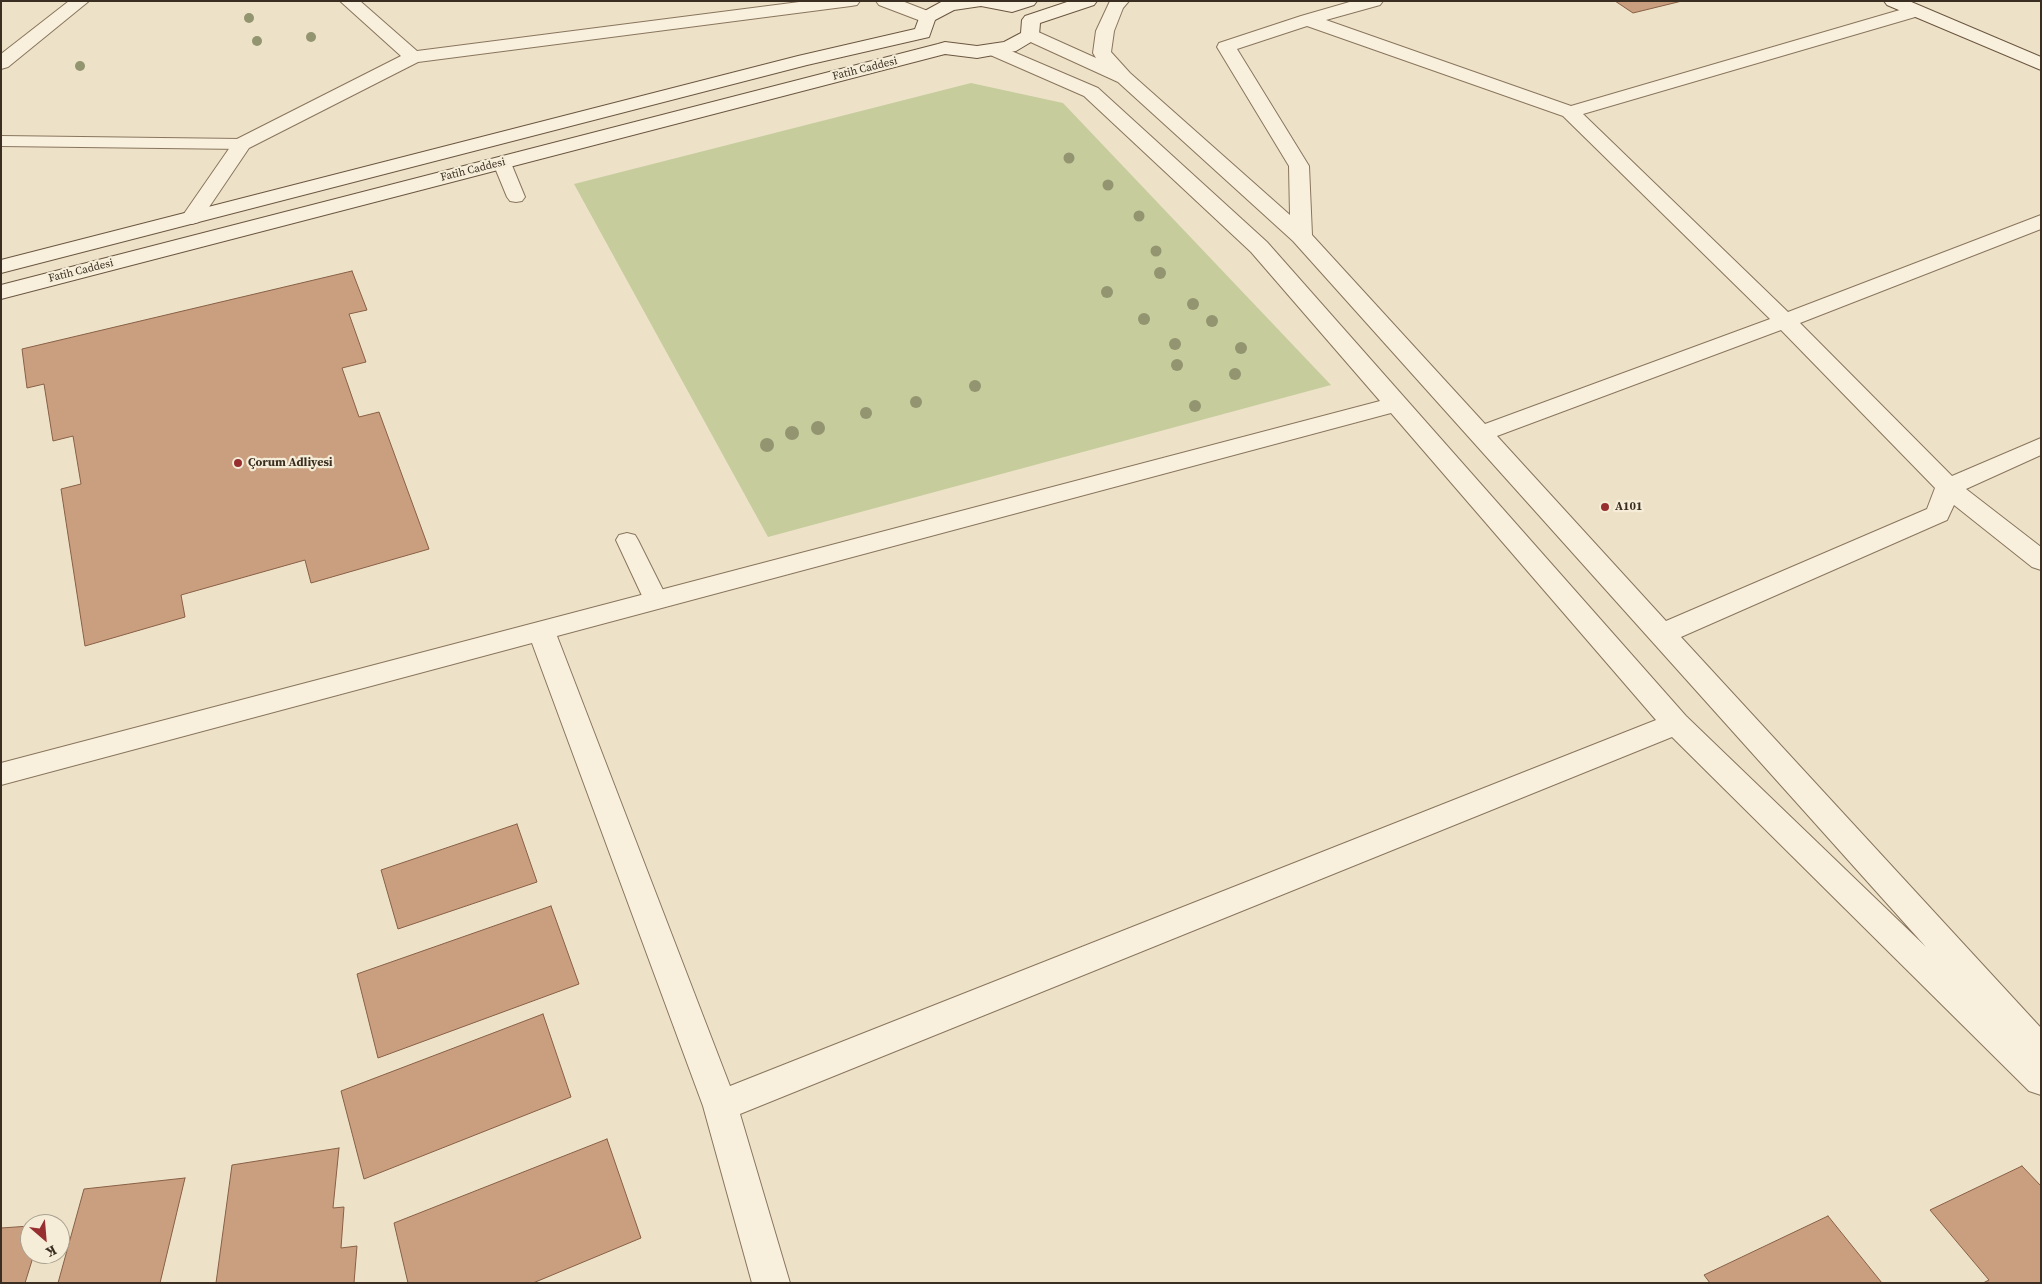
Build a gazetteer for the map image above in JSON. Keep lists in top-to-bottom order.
{
  "streets": {
    "street": ["Fatih Caddesi"]
  },
  "places": ["Çorum Adliyesi", "A101"],
  "north": "bottom right"
}
